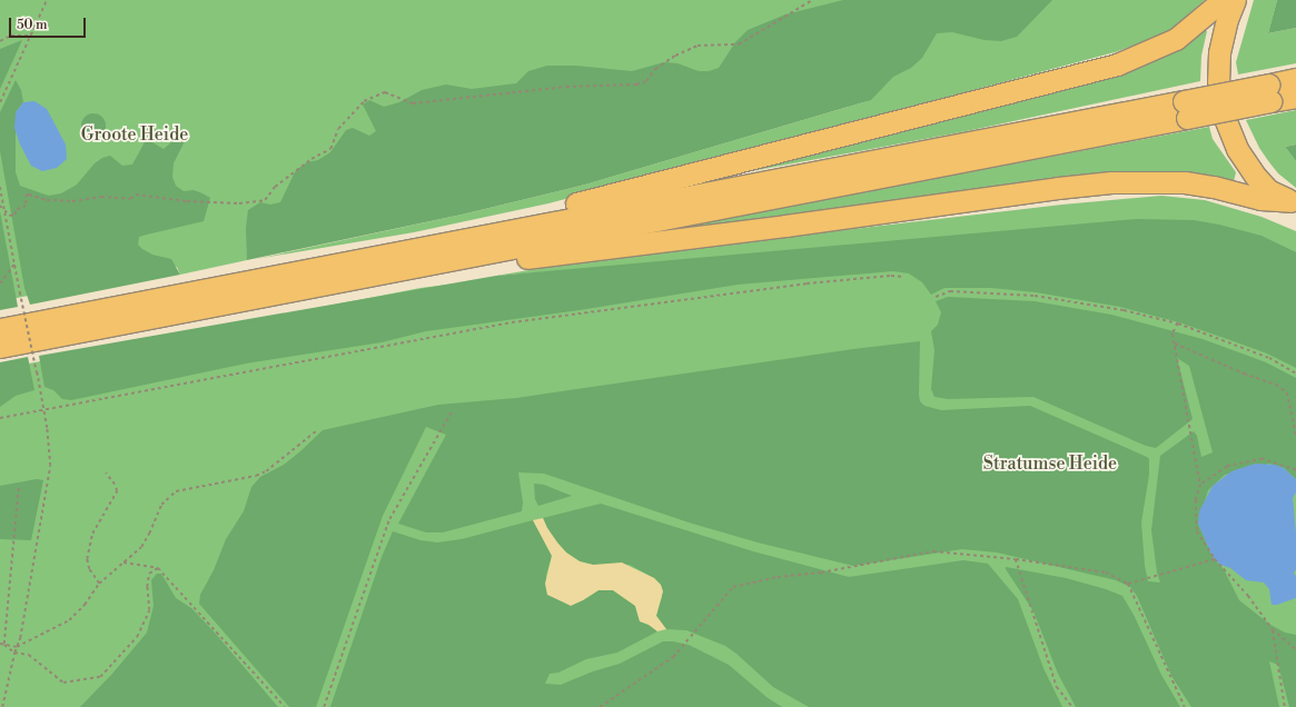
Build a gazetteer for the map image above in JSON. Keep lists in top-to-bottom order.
{
  "parks": ["Groote Heide", "Stratumse Heide"],
  "scale_bar": "50 m"
}
